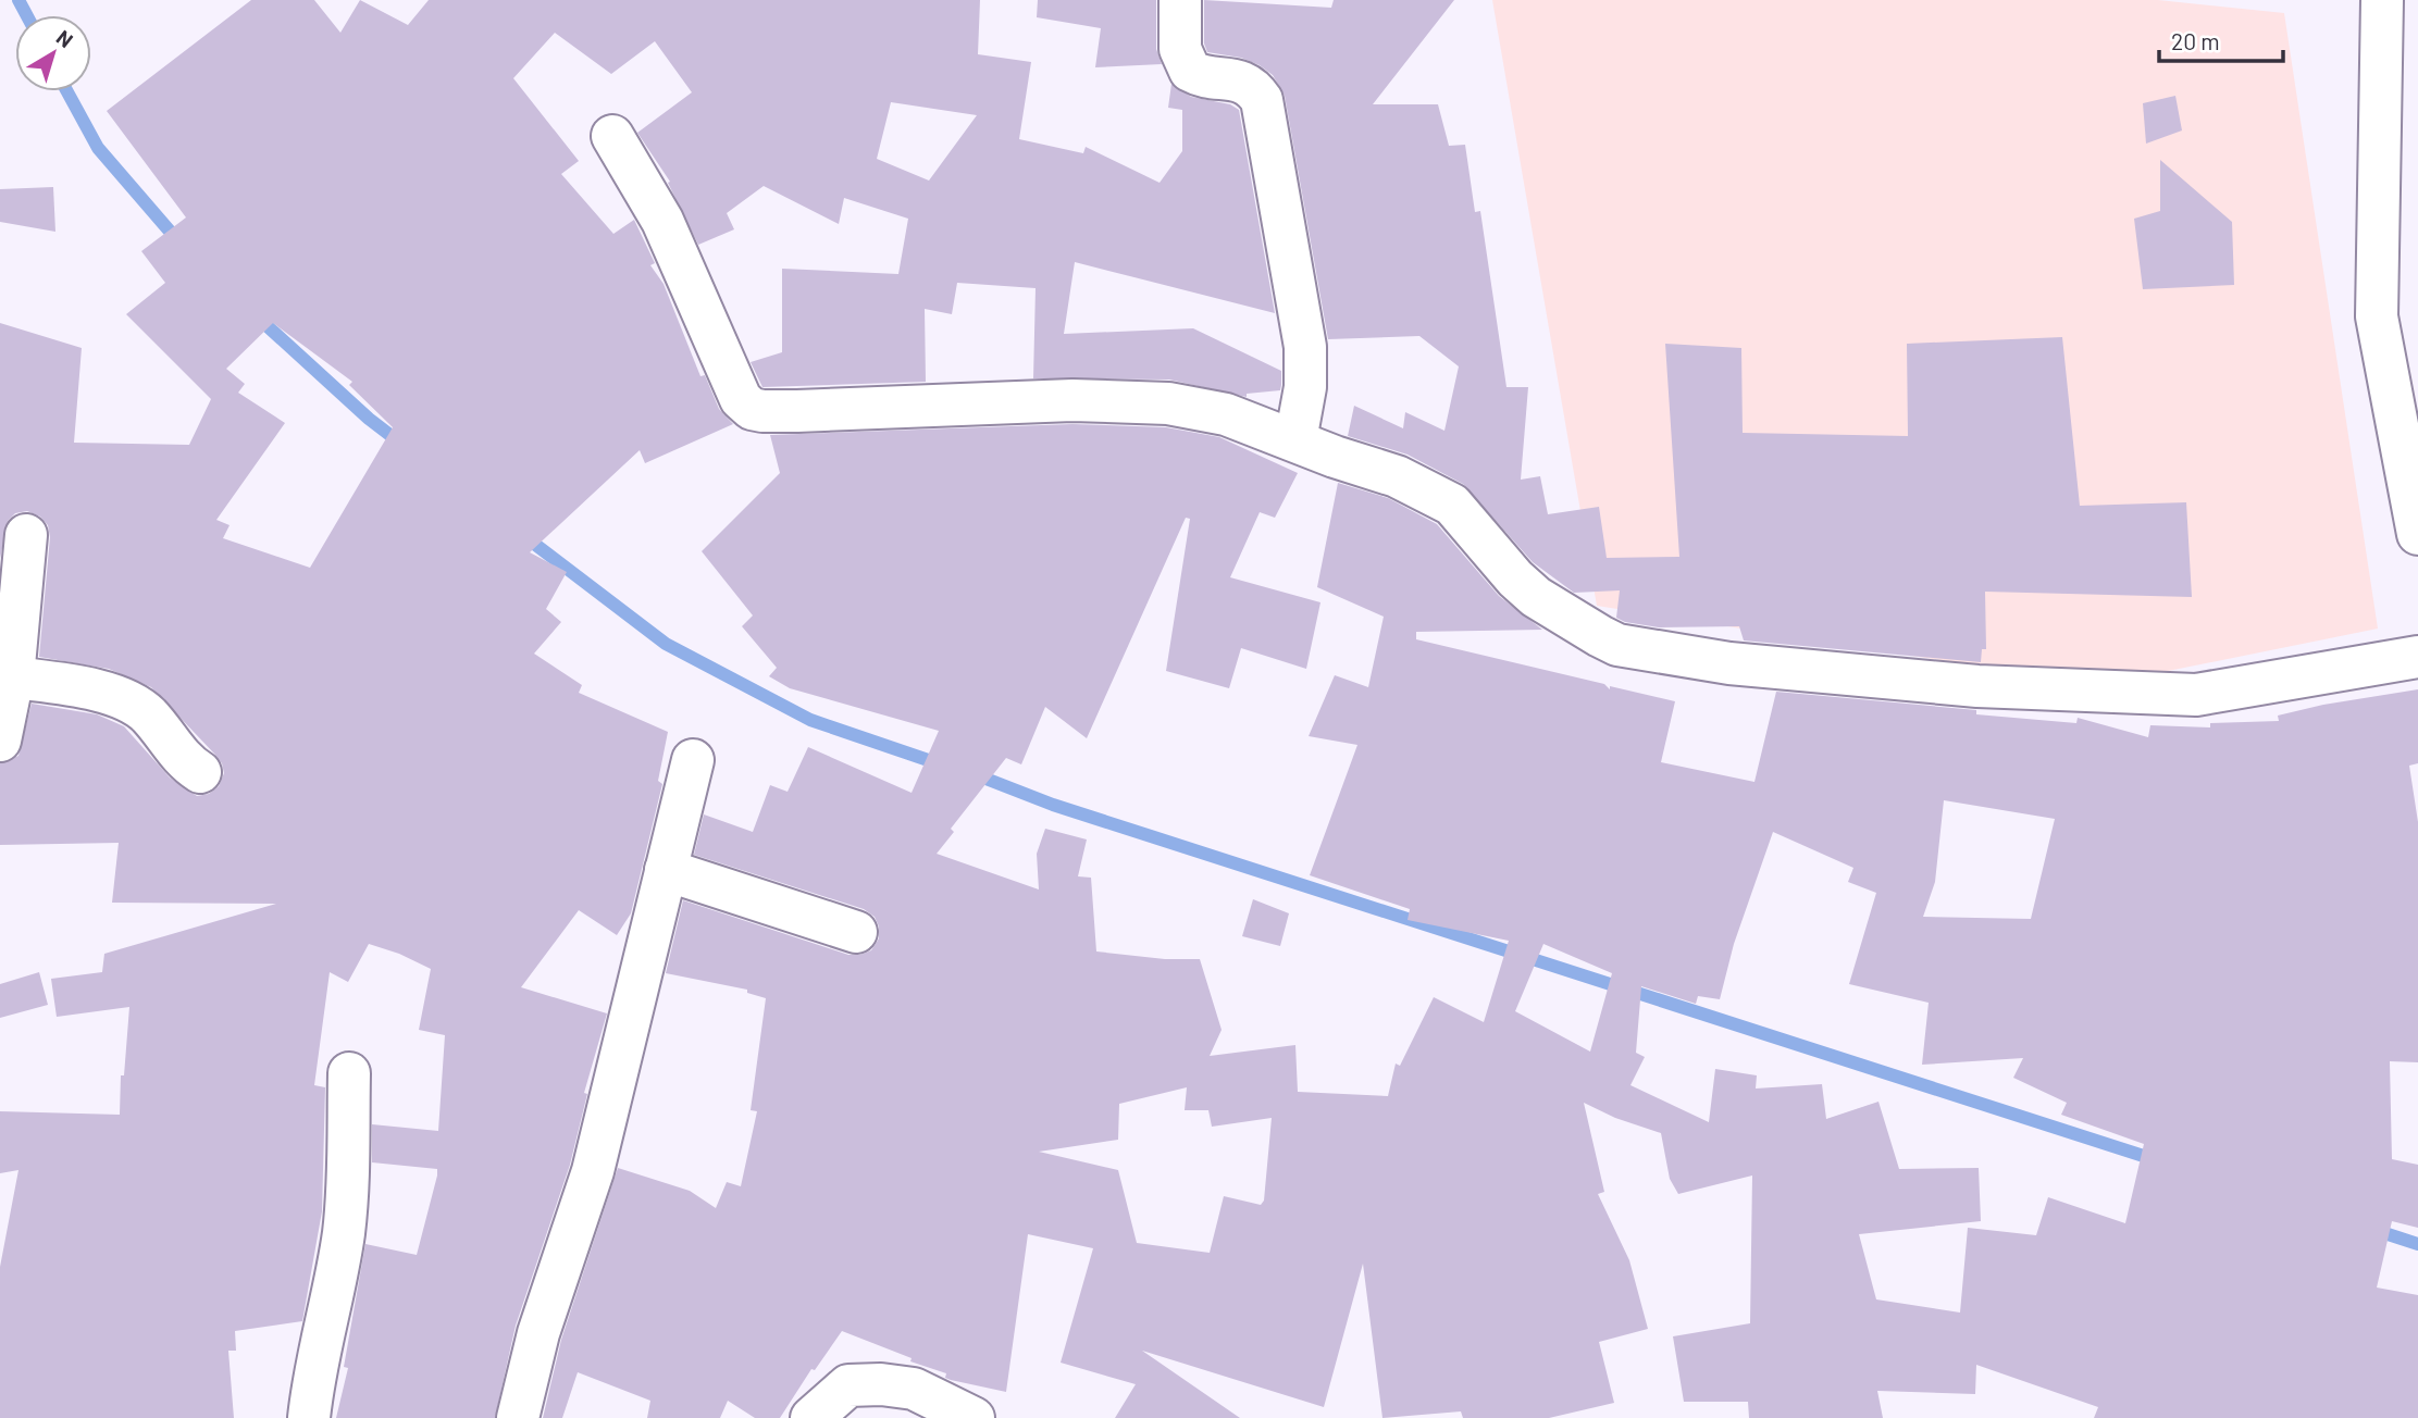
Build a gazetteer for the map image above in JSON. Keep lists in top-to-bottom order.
{
  "scale_bar": "20 m",
  "north": "top right"
}
